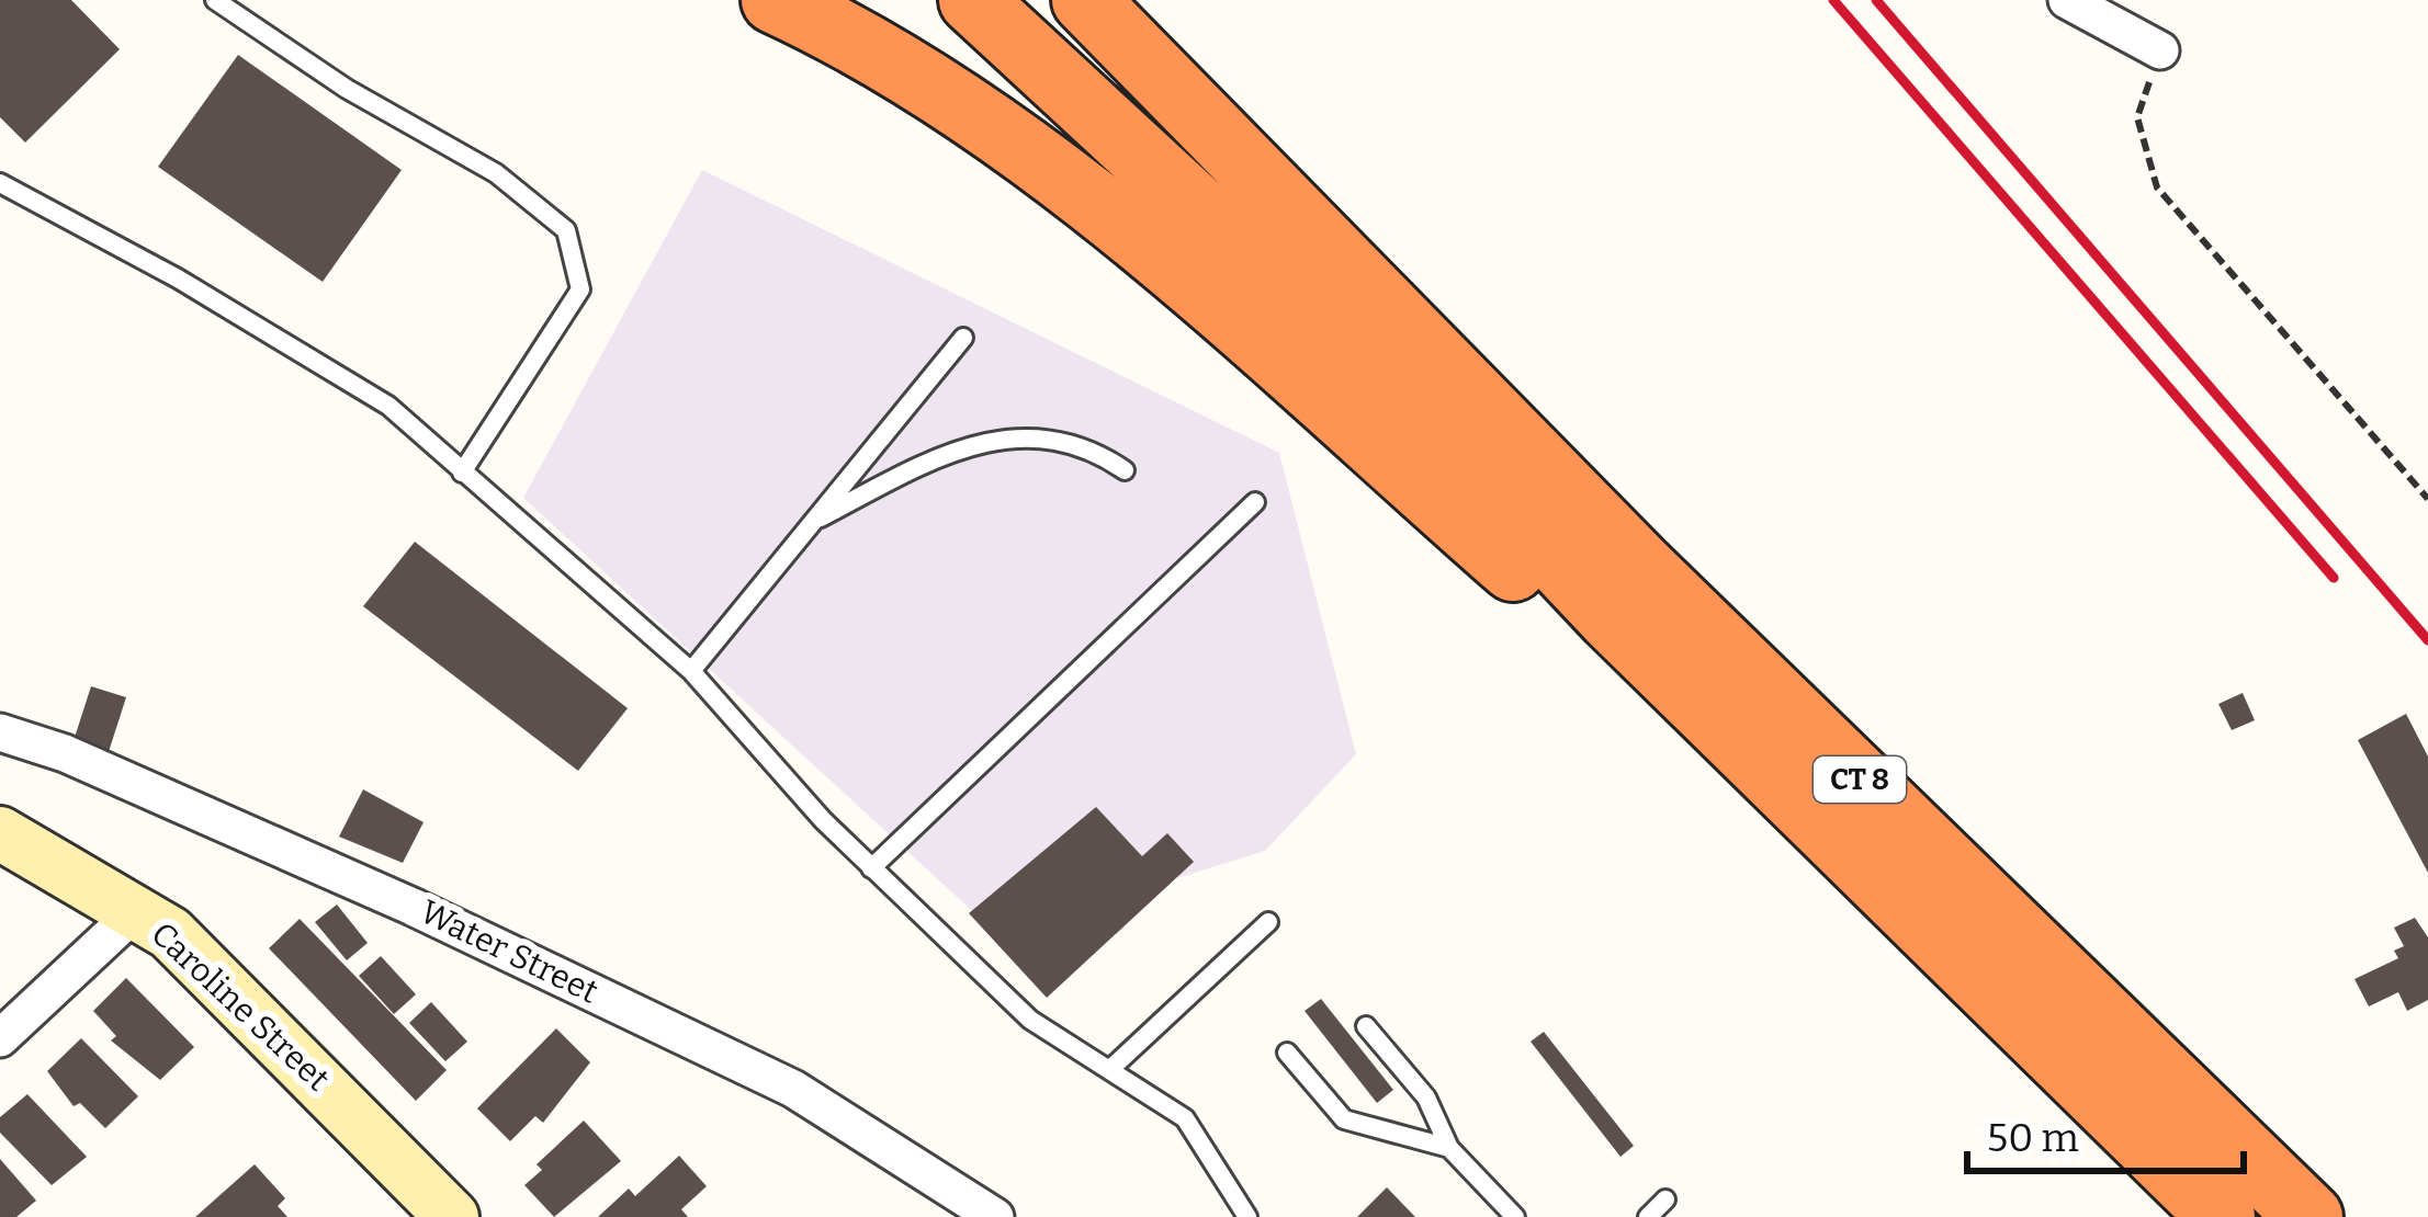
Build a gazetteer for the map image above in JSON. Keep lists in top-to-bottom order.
{
  "streets": {
    "highway": ["CT 8"],
    "main road": ["Caroline Street"],
    "street": ["Water Street"]
  },
  "scale_bar": "50 m"
}
